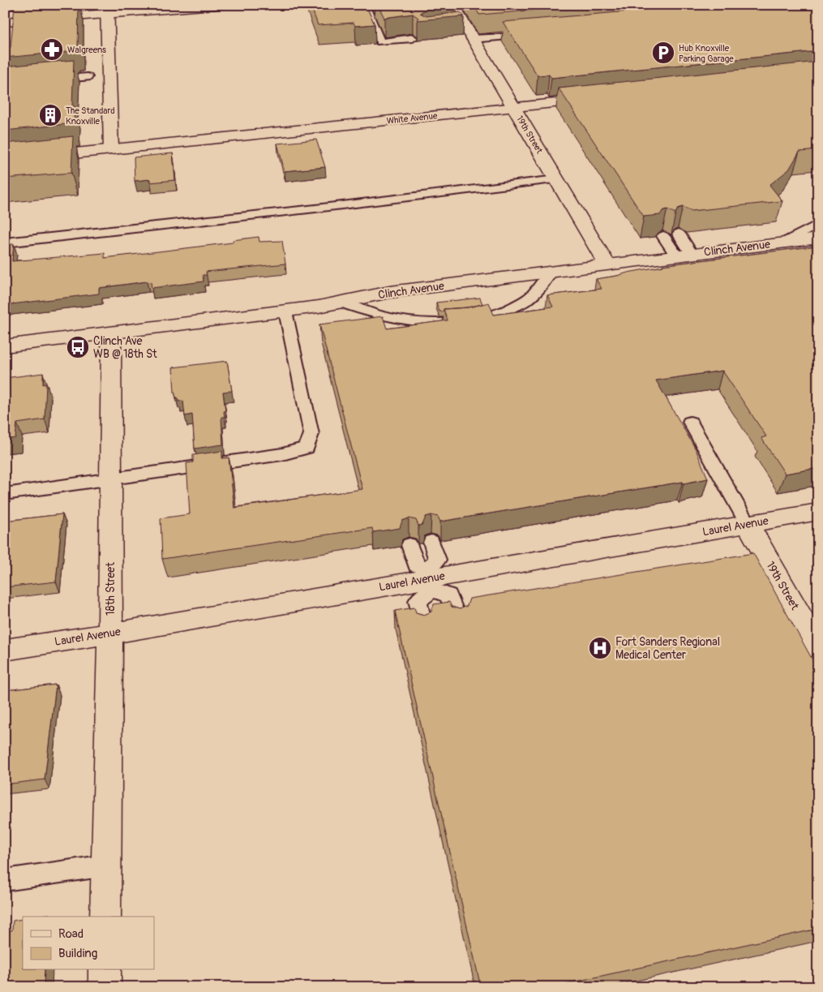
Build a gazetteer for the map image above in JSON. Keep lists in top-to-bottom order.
{
  "streets": {
    "street": [
      "White Avenue",
      "19th Street",
      "Clinch Avenue",
      "Laurel Avenue",
      "18th Street"
    ]
  },
  "crossings": [
    ["White Avenue", "19th Street"],
    ["19th Street", "Clinch Avenue"],
    ["19th Street", "Laurel Avenue"],
    ["Clinch Avenue", "18th Street"],
    ["Laurel Avenue", "18th Street"]
  ],
  "places": {
    "pharmacy": ["Walgreens"],
    "parking": ["Hub Knoxville Parking Garage"],
    "building": ["The Standard Knoxville"],
    "bus stop": ["Clinch Ave WB @ 18th St"],
    "hospital": ["Fort Sanders Regional Medical Center"]
  },
  "legend": ["Road", "Building"]
}
